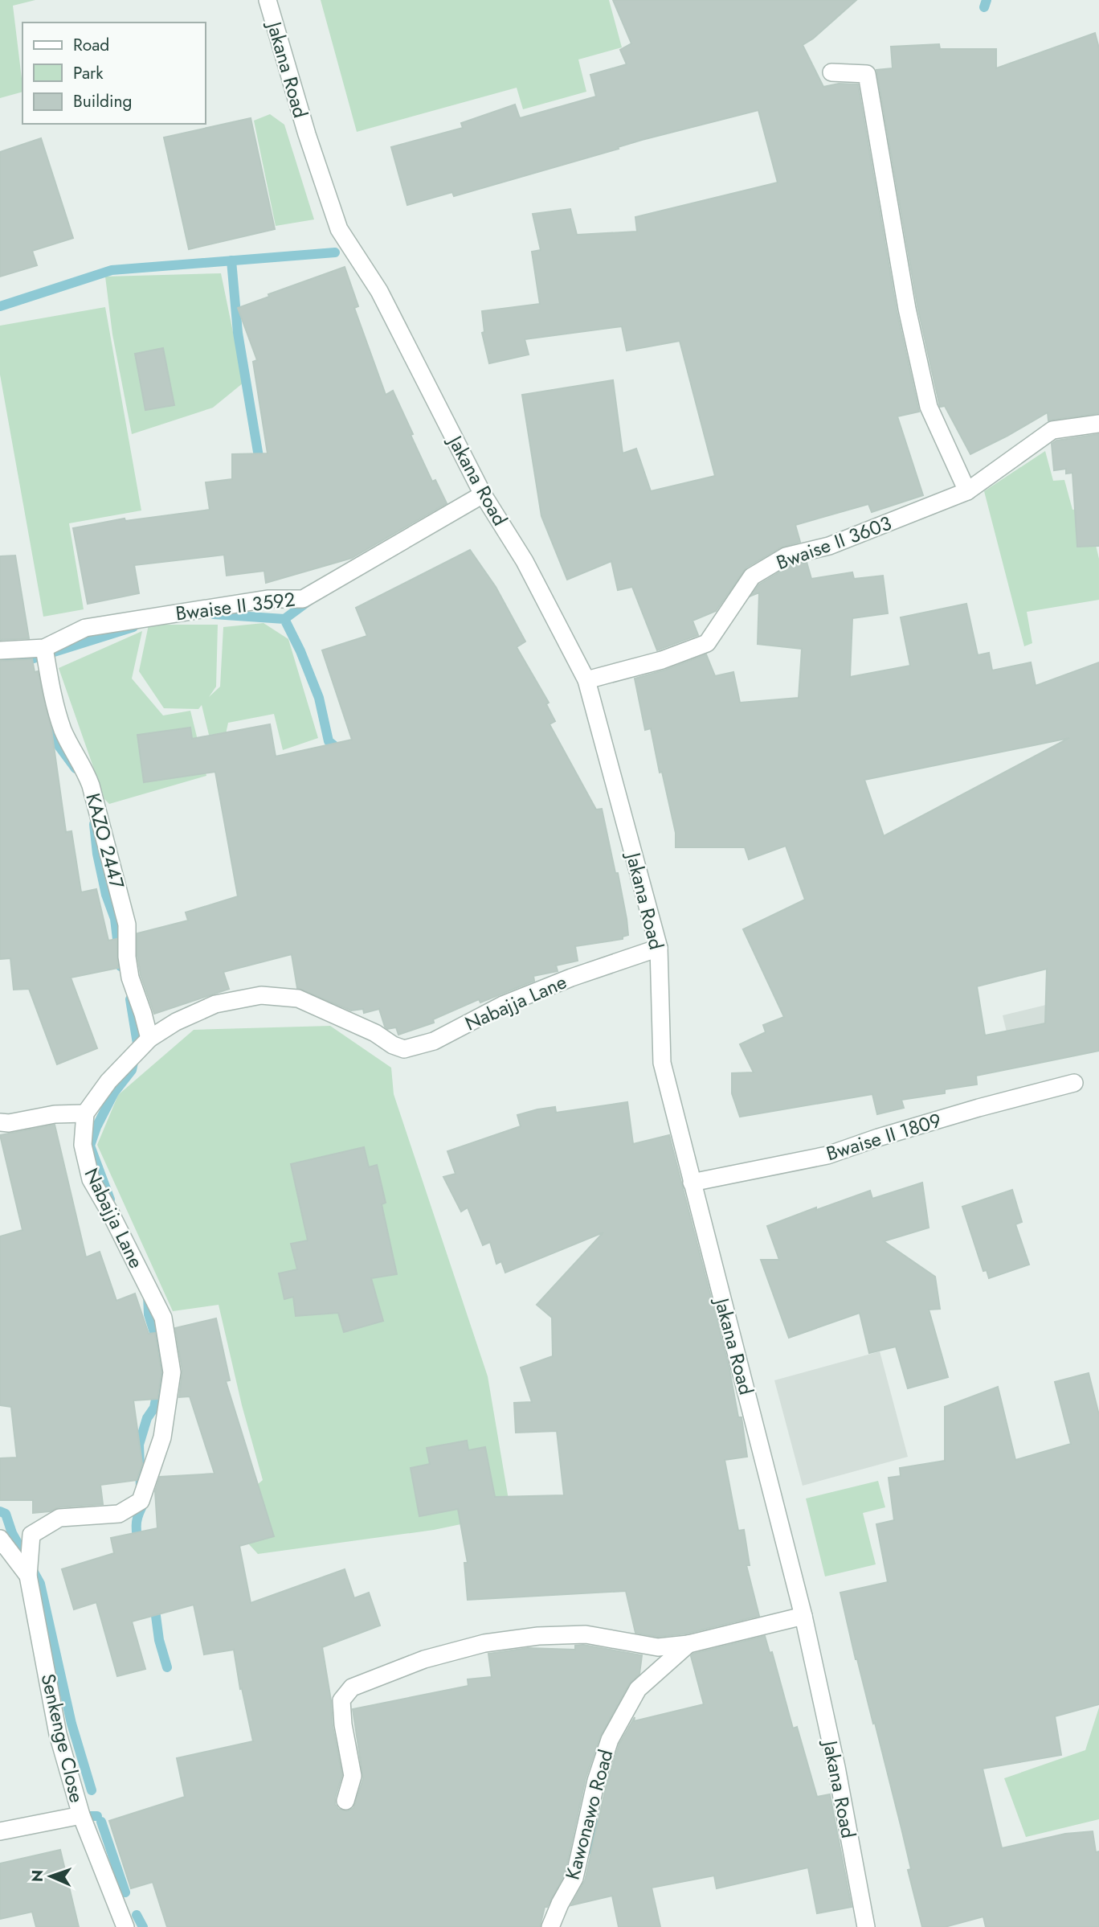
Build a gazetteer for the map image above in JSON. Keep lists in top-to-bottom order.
{
  "streets": {
    "street": [
      "Jakana Road",
      "Bwaise II 3603",
      "Bwaise II 3592",
      "KAZO 2447",
      "Nabajja Lane",
      "Bwaise II 1809",
      "Senkenge Close",
      "Kawonawo Road"
    ]
  },
  "crossings": [
    ["Jakana Road", "Bwaise II 3603"],
    ["Jakana Road", "Bwaise II 3592"],
    ["Jakana Road", "Nabajja Lane"],
    ["Jakana Road", "Bwaise II 1809"],
    ["Jakana Road", "Kawonawo Road"],
    ["Bwaise II 3592", "KAZO 2447"],
    ["KAZO 2447", "Nabajja Lane"],
    ["Nabajja Lane", "Senkenge Close"]
  ],
  "legend": ["Road", "Park", "Building"],
  "north": "left"
}
